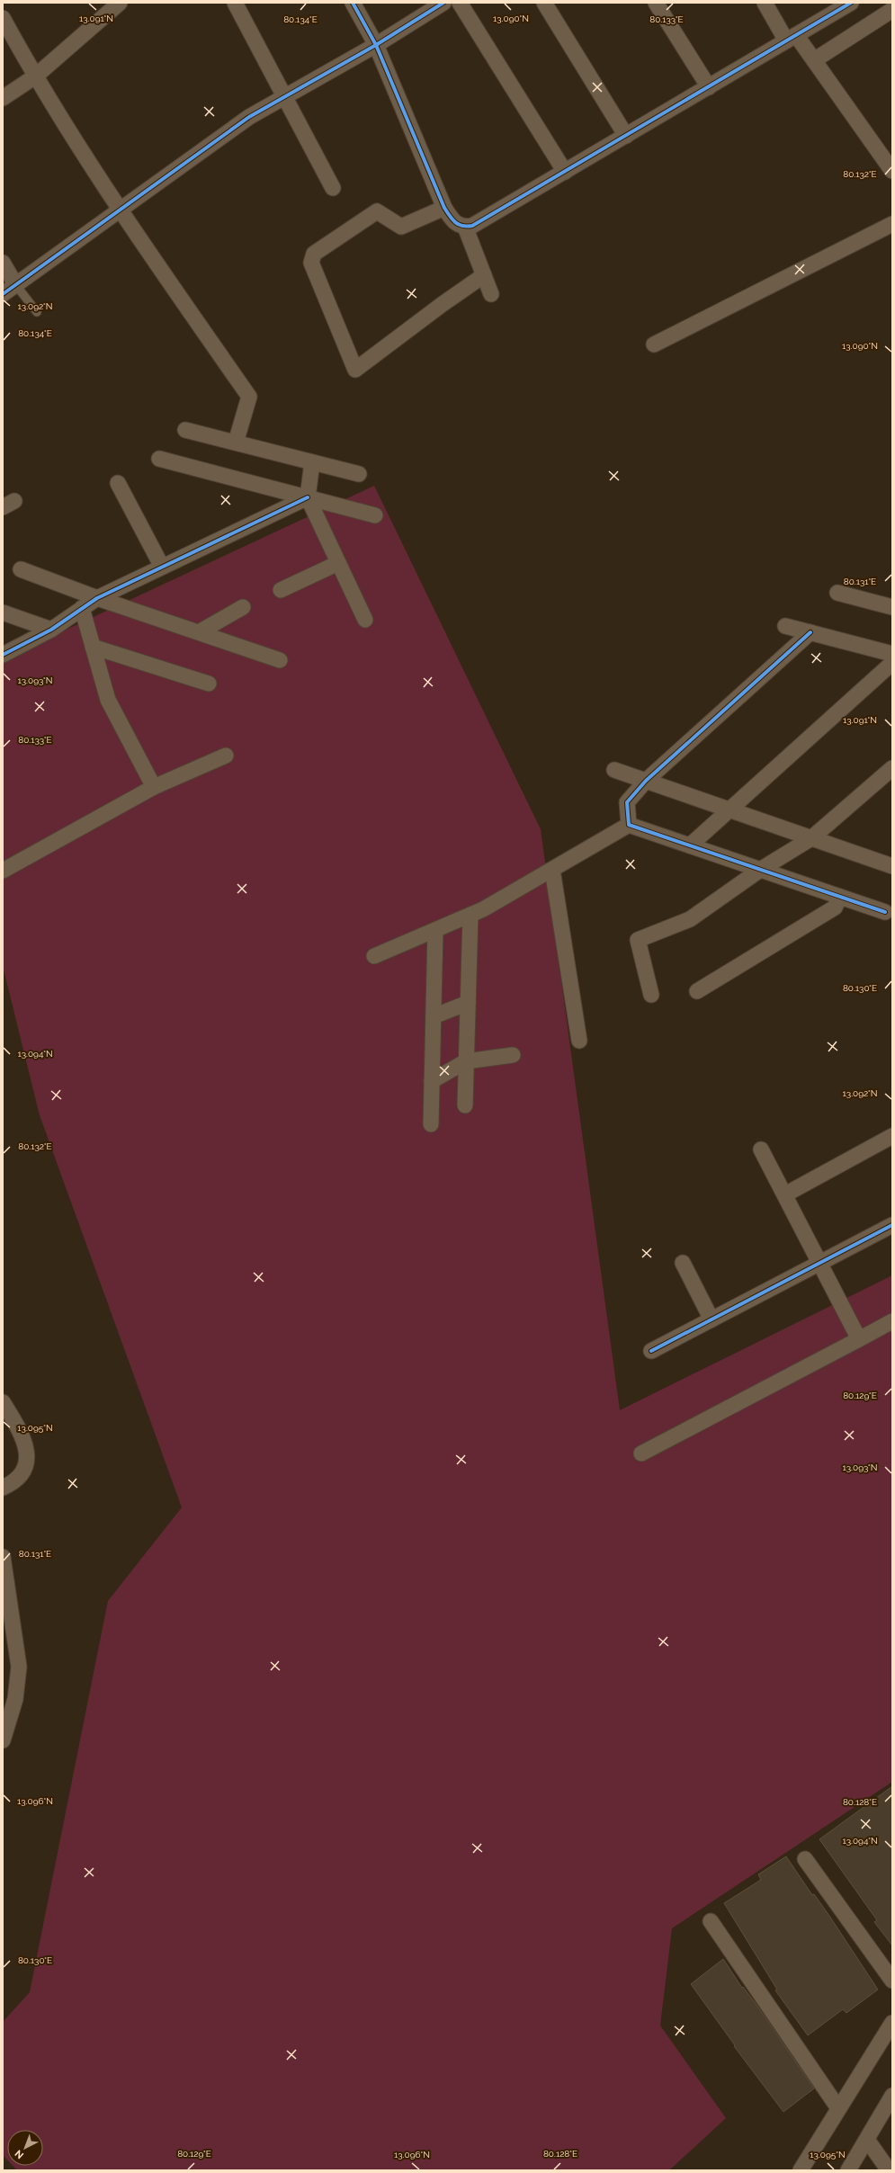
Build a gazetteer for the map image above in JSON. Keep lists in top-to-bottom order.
{
  "north": "bottom left",
  "coordinates": [
    "13.090°N",
    "13.091°N",
    "80.134°E",
    "80.133°E",
    "80.132°E",
    "13.092°N",
    "80.131°E",
    "13.093°N",
    "80.130°E",
    "13.094°N",
    "80.129°E",
    "13.095°N",
    "13.096°N",
    "80.128°E"
  ]
}
